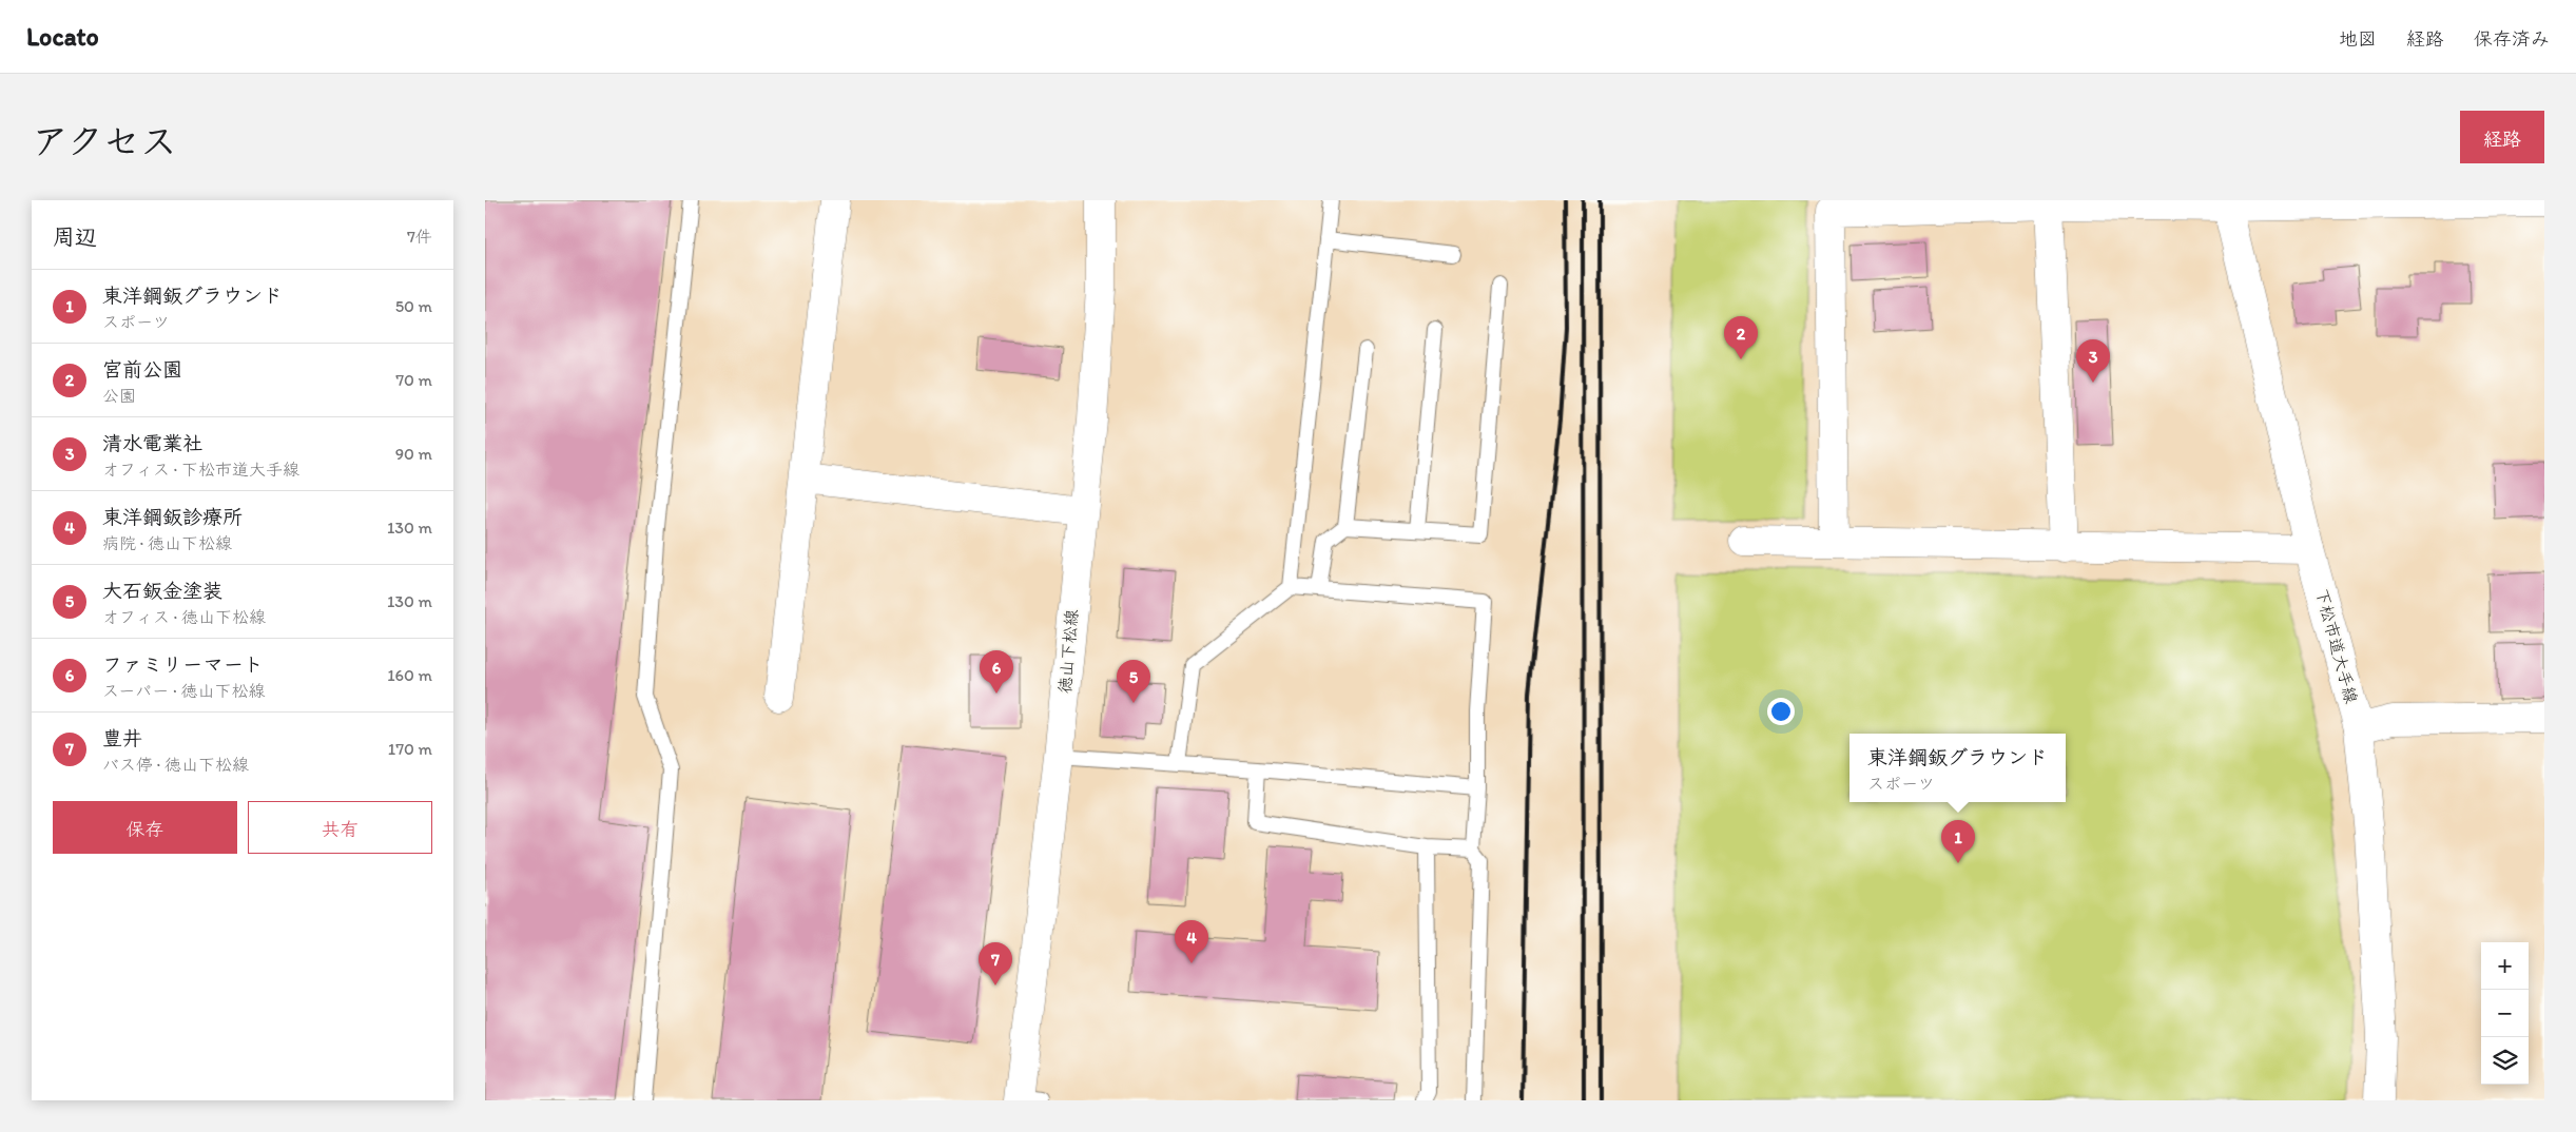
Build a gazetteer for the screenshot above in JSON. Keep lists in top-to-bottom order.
{
  "streets": {
    "street": ["下松市道大手線", "徳山下松線"]
  },
  "page": {
    "header": "Locato",
    "nav": ["地図", "経路", "保存済み"],
    "title": "アクセス",
    "buttons": [
      "経路",
      ["保存", "共有"]
    ],
    "heading": ["周辺", "7件"],
    "list": [
      {
        "mark": "1",
        "name": "東洋鋼鈑グラウンド",
        "note": "スポーツ",
        "value": "50 m"
      },
      {
        "mark": "2",
        "name": "宮前公園",
        "note": "公園",
        "value": "70 m"
      },
      {
        "mark": "3",
        "name": "清水電業社",
        "note": "オフィス · 下松市道大手線",
        "value": "90 m"
      },
      {
        "mark": "4",
        "name": "東洋鋼鈑診療所",
        "note": "病院 · 徳山下松線",
        "value": "130 m"
      },
      {
        "mark": "5",
        "name": "大石鈑金塗装",
        "note": "オフィス · 徳山下松線",
        "value": "130 m"
      },
      {
        "mark": "6",
        "name": "ファミリーマート",
        "note": "スーパー · 徳山下松線",
        "value": "160 m"
      },
      {
        "mark": "7",
        "name": "豊井",
        "note": "バス停 · 徳山下松線",
        "value": "170 m"
      }
    ],
    "pins": [
      "2",
      "3",
      "6",
      "5",
      "1",
      "4",
      "7"
    ],
    "popup": ["東洋鋼鈑グラウンド", "スポーツ"],
    "map_buttons": ["+", "−"]
  }
}
